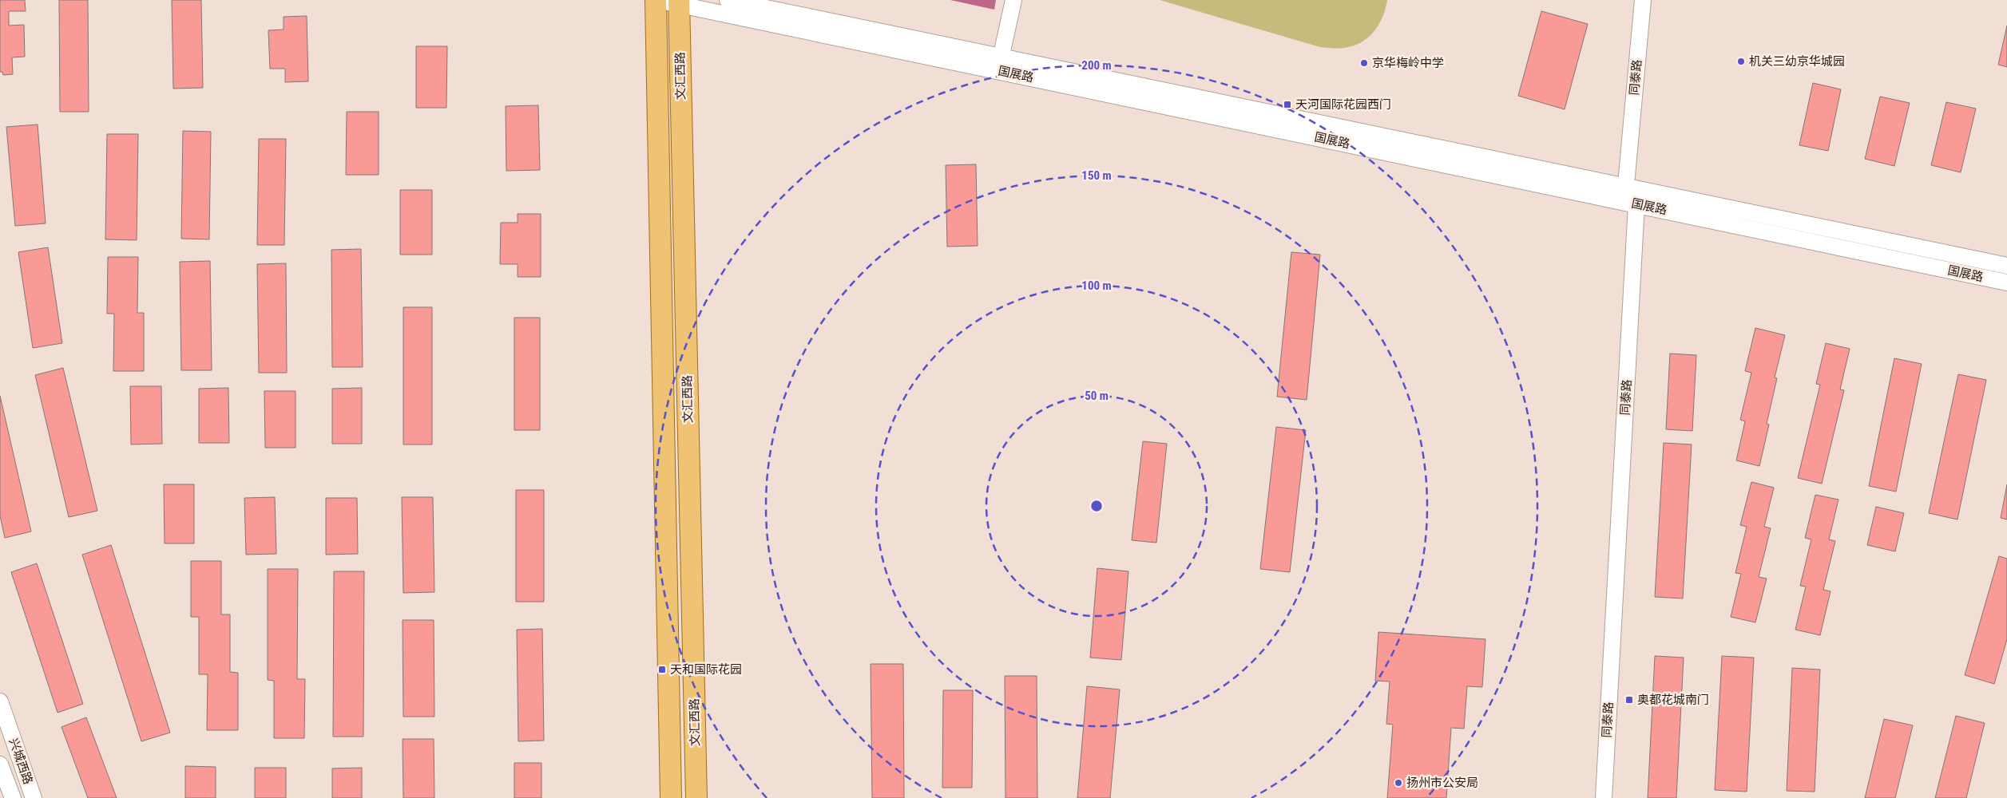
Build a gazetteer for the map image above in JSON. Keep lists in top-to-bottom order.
{
  "streets": {
    "main road": ["文汇西路"],
    "street": ["国展路", "同泰路", "兴城西路"]
  },
  "crossings": [
    ["国展路", "文汇西路"],
    ["国展路", "同泰路"]
  ],
  "places": {
    "other": ["机关三幼京华城园", "京华梅岭中学", "扬州市公安局"],
    "transit": ["天河国际花园西门", "天和国际花园", "奥都花城南门"]
  },
  "rings": [
    "200 m",
    "150 m",
    "100 m",
    "50 m"
  ]
}
